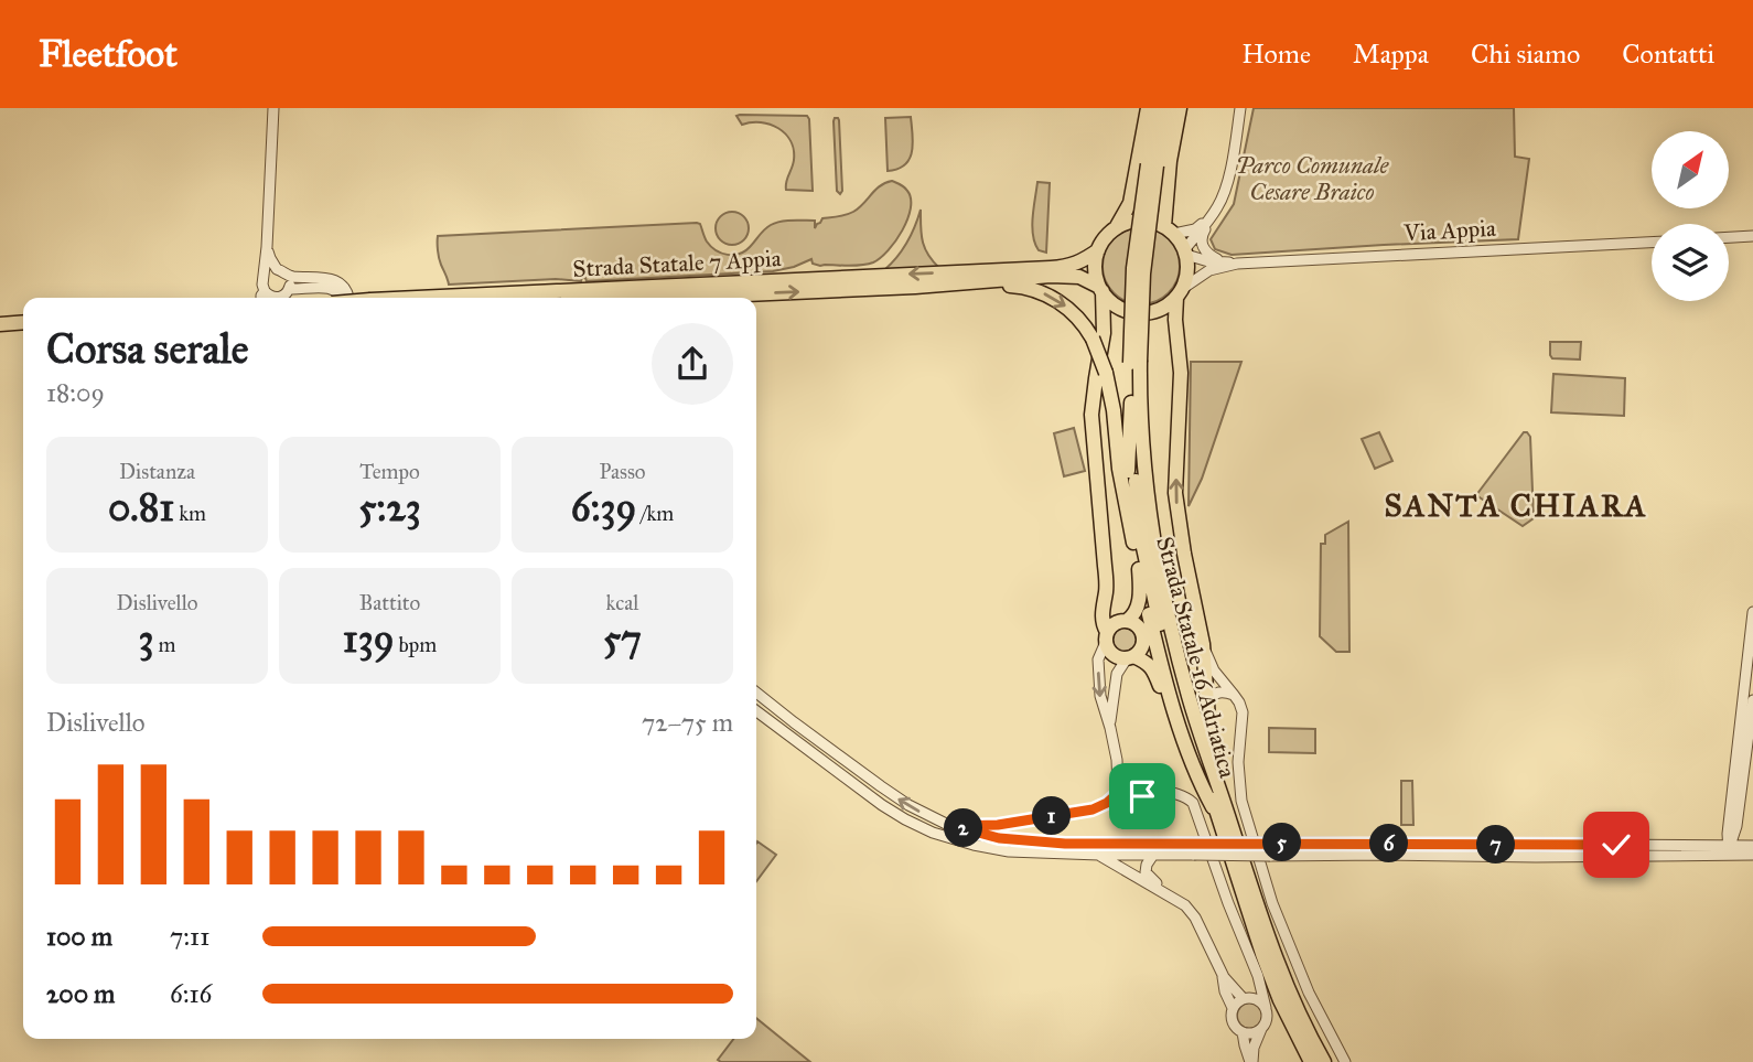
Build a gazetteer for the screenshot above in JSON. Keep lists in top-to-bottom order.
{
  "streets": {
    "highway": ["Strada Statale 7 Appia", "Strada Statale 16 Adriatica"],
    "street": ["Via Appia"]
  },
  "crossings": [
    ["Via Appia", "Strada Statale 7 Appia"]
  ],
  "districts": ["SANTA CHIARA"],
  "parks": ["Parco Comunale Cesare Braico"],
  "north": "top right",
  "page": {
    "header": "Fleetfoot",
    "nav": [
      "Home",
      "Mappa",
      "Chi siamo",
      "Contatti"
    ],
    "heading": ["Corsa serale", "18:09"],
    "stats": [
      ["Distanza", "0.81 km"],
      ["Tempo", "5:23"],
      ["Passo", "6:39 /km"],
      ["Dislivello", "3 m"],
      ["Battito", "139 bpm"],
      ["kcal", "57"]
    ],
    "chart": ["Dislivello", "72–75 m"],
    "pins": [
      "1",
      "2",
      "5",
      "6",
      "7"
    ],
    "list": [
      {
        "name": "100 m",
        "note": "7:11"
      },
      {
        "name": "200 m",
        "note": "6:16"
      }
    ]
  }
}
